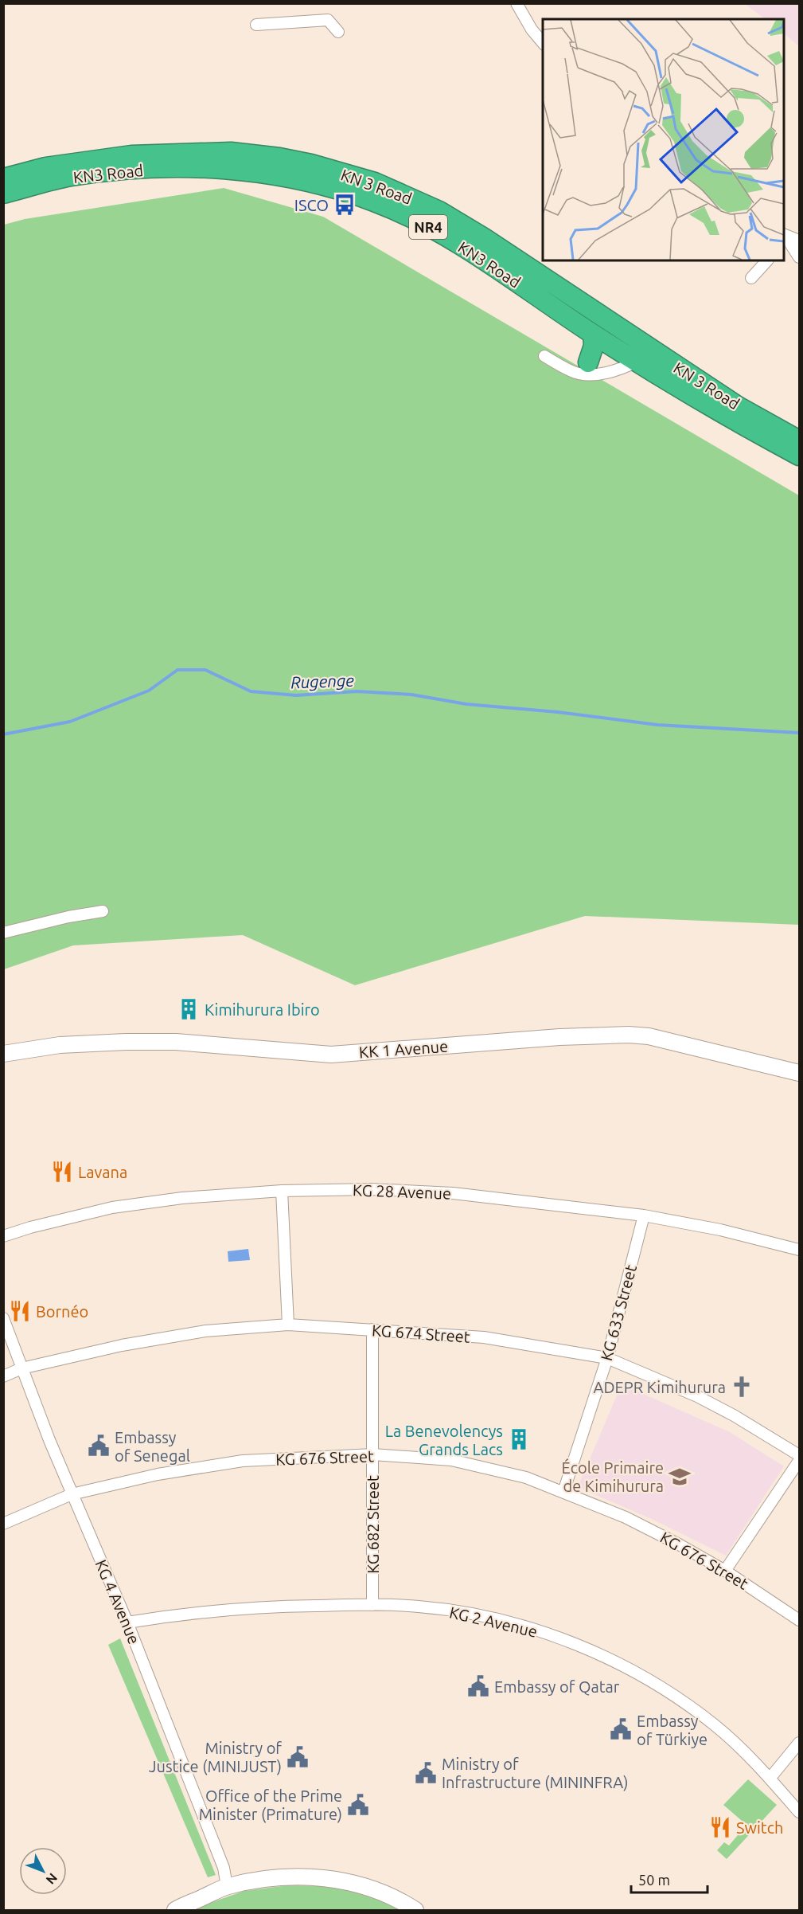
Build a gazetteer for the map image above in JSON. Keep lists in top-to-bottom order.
{
  "streets": {
    "highway": ["KN3 Road", "KN 3 Road", "NR4"],
    "main road": ["KK 1 Avenue"],
    "street": [
      "KG 28 Avenue",
      "KG 633 Street",
      "KG 674 Street",
      "KG 676 Street",
      "KG 682 Street",
      "KG 4 Avenue",
      "KG 2 Avenue"
    ]
  },
  "crossings": [
    ["KN3 Road", "KN 3 Road"],
    ["KN 3 Road", "NR4"],
    ["KG 28 Avenue", "KG 633 Street"],
    ["KG 633 Street", "KG 674 Street"],
    ["KG 633 Street", "KG 676 Street"],
    ["KG 674 Street", "KG 682 Street"],
    ["KG 674 Street", "KG 4 Avenue"],
    ["KG 676 Street", "KG 682 Street"],
    ["KG 676 Street", "KG 4 Avenue"],
    ["KG 682 Street", "KG 2 Avenue"],
    ["KG 4 Avenue", "KG 2 Avenue"]
  ],
  "water": ["Rugenge"],
  "places": {
    "bus stop": ["ISCO"],
    "building": ["Kimihurura Ibiro", "La Benevolencys Grands Lacs"],
    "restaurant": ["Lavana", "Bornéo", "Switch"],
    "church": ["ADEPR Kimihurura"],
    "public building": [
      "Embassy of Senegal",
      "Embassy of Qatar",
      "Embassy of Türkiye",
      "Ministry of Justice (MINIJUST)",
      "Ministry of Infrastructure (MININFRA)",
      "Office of the Prime Minister (Primature)"
    ],
    "school or university": ["École Primaire de Kimihurura"]
  },
  "scale_bar": "50 m",
  "north": "bottom right"
}
